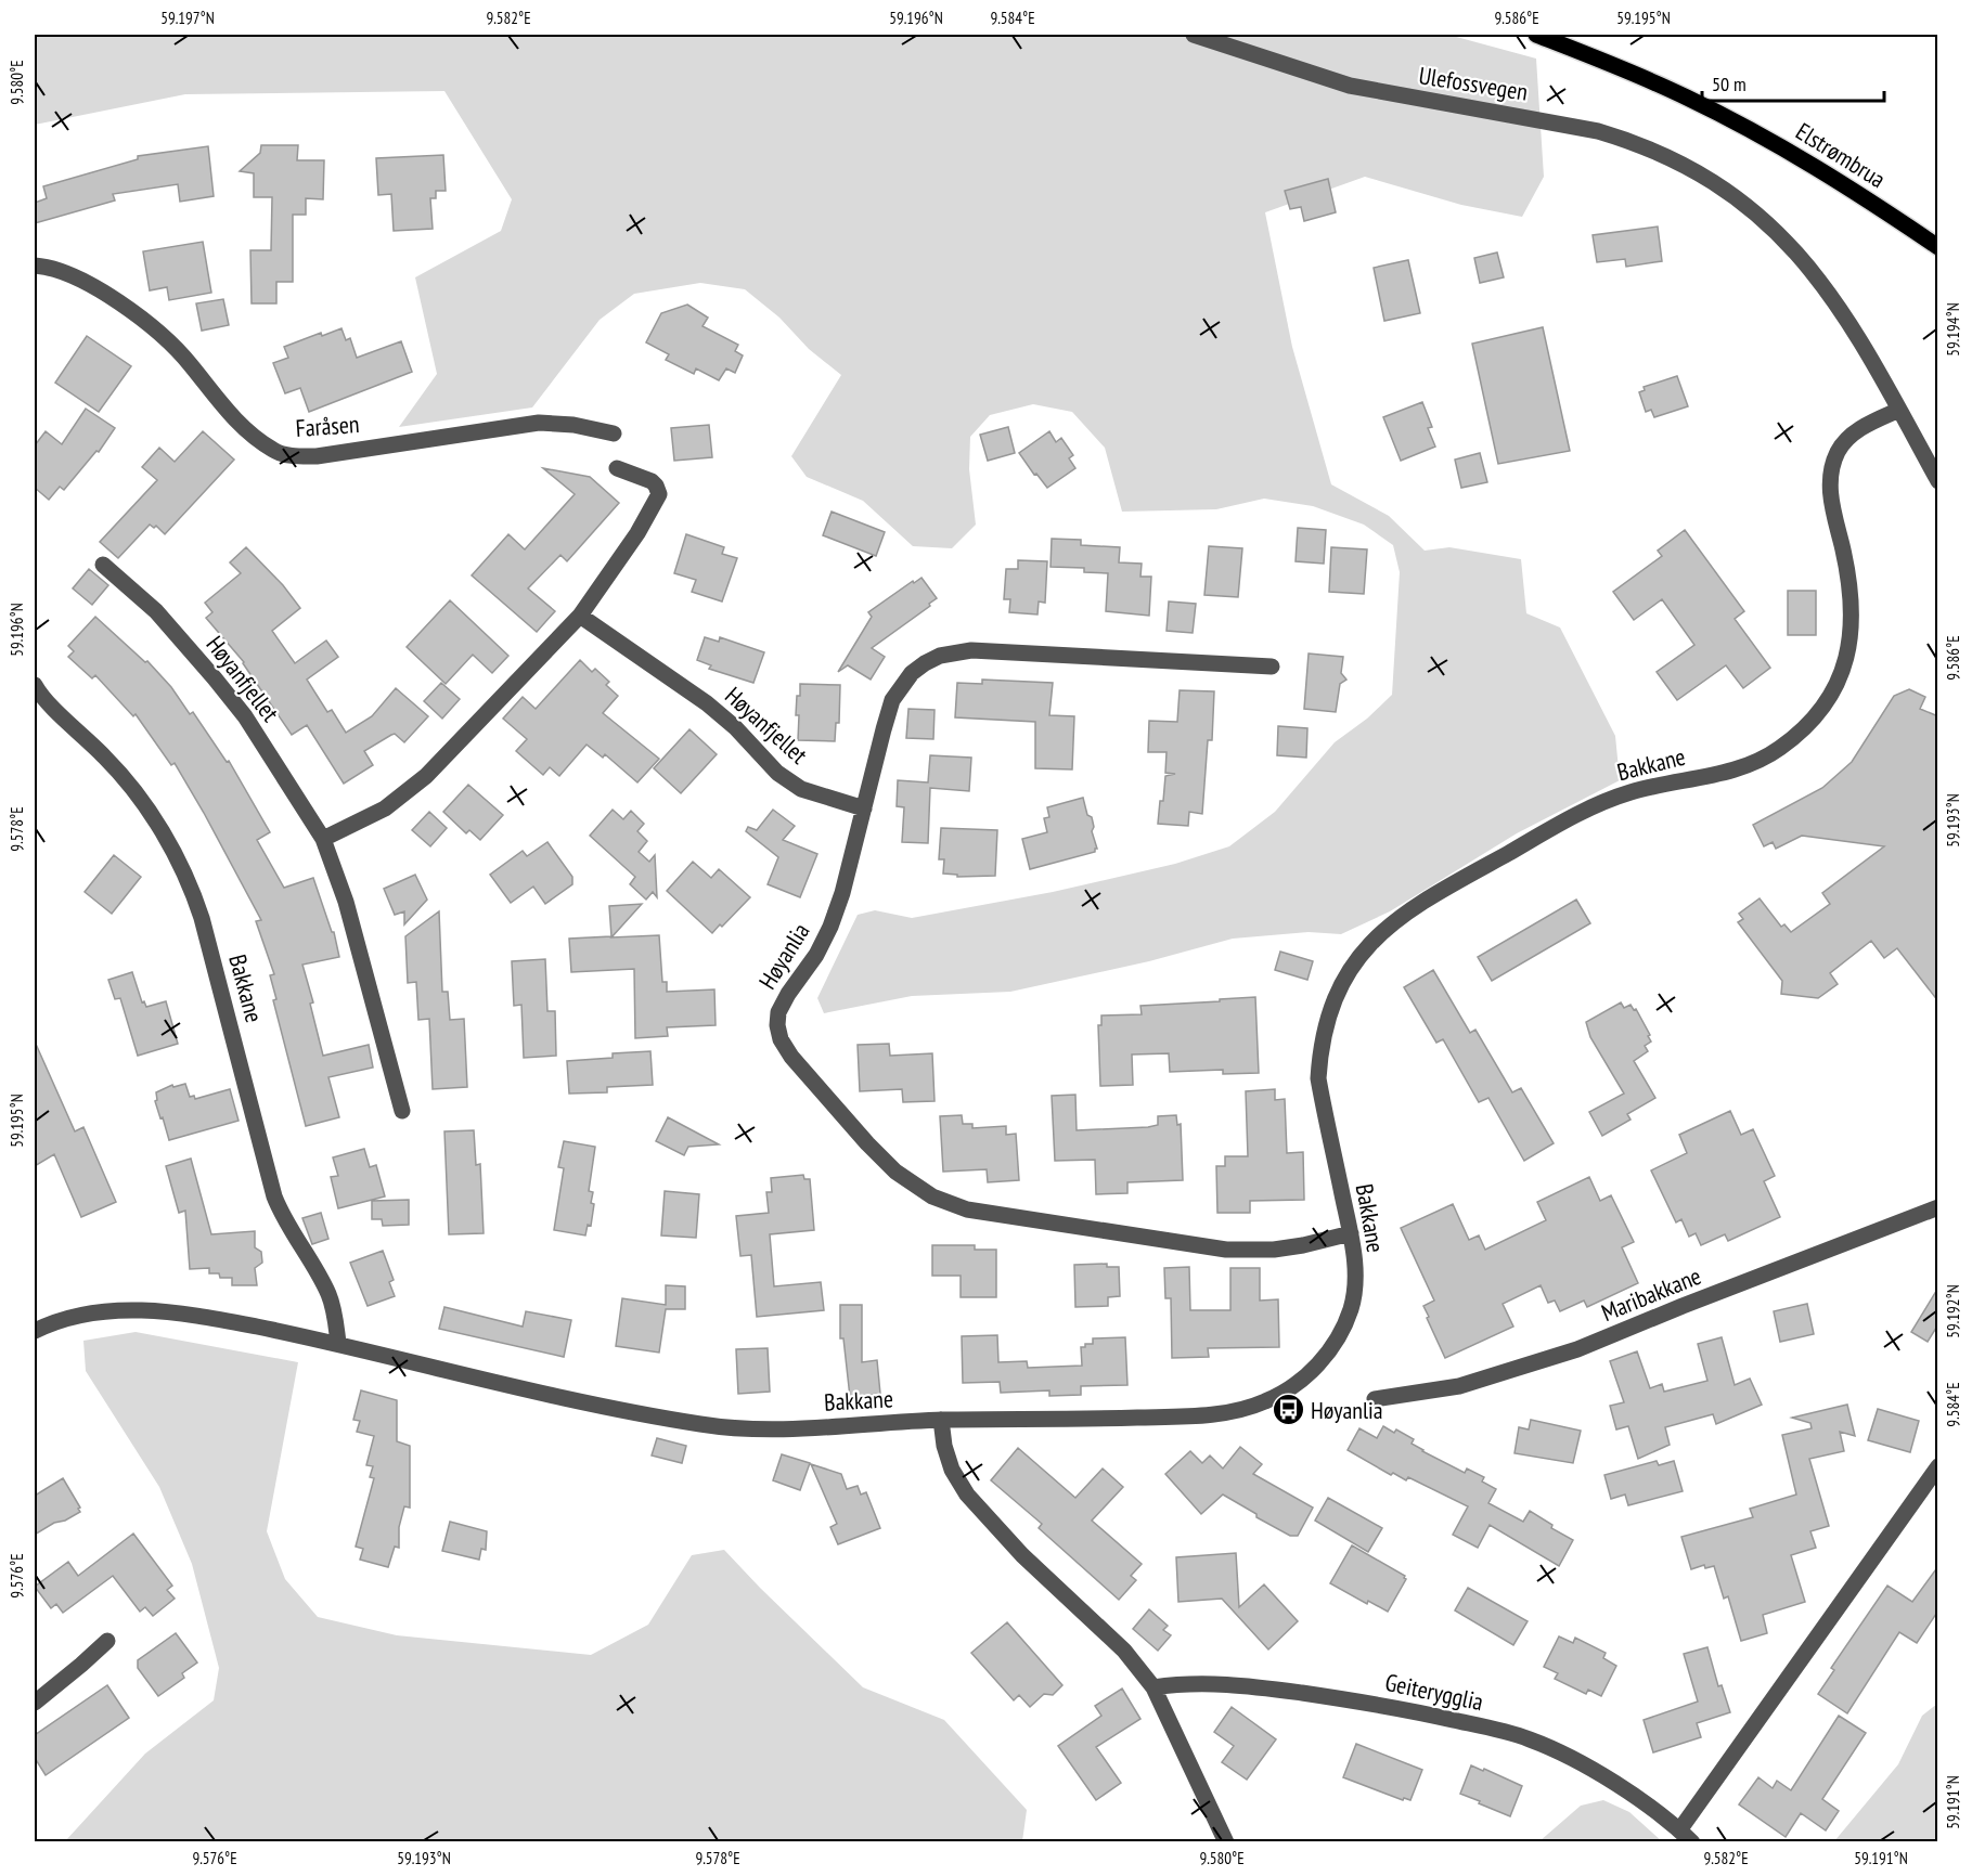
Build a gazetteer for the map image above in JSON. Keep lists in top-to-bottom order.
{
  "streets": {
    "main road": ["Elstrømbrua"],
    "street": [
      "Ulefossvegen",
      "Faråsen",
      "Høyanfjellet",
      "Bakkane",
      "Høyanlia",
      "Maribakkane",
      "Geiterygglia"
    ]
  },
  "crossings": [
    ["Ulefossvegen", "Bakkane"],
    ["Høyanfjellet", "Høyanlia"],
    ["Bakkane", "Høyanlia"]
  ],
  "places": {
    "bus stop": ["Høyanlia"]
  },
  "scale_bar": "50 m",
  "coordinates": [
    "59.197°N",
    "9.582°E",
    "59.196°N",
    "9.584°E",
    "9.586°E",
    "59.195°N",
    "9.580°E",
    "59.194°N",
    "59.193°N",
    "9.578°E",
    "59.192°N",
    "9.576°E",
    "59.191°N"
  ]
}
